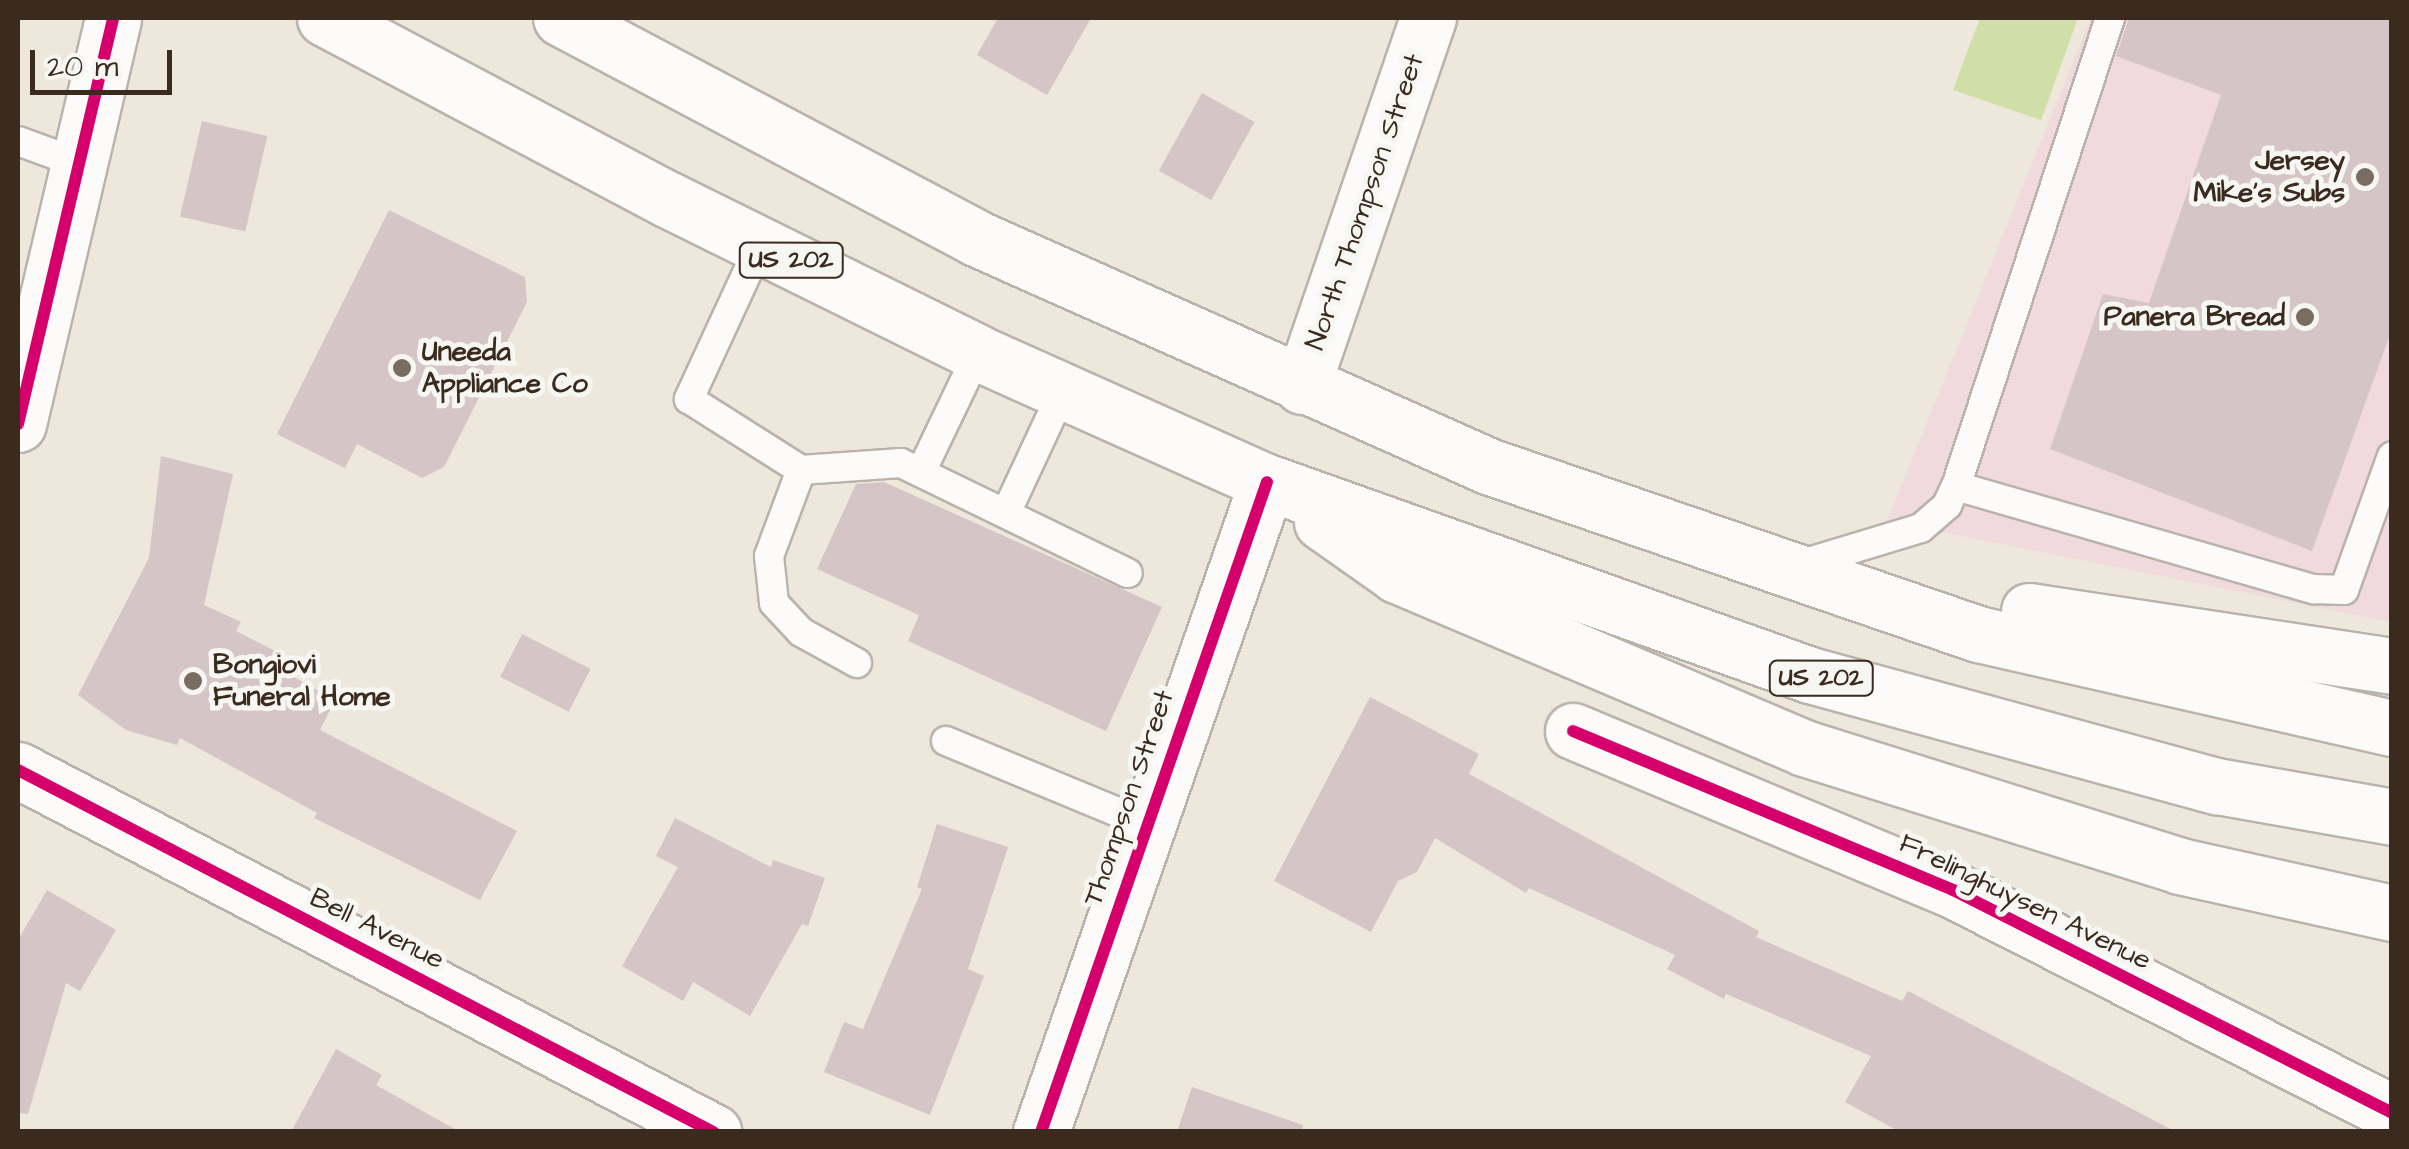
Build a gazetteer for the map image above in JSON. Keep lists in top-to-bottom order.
{
  "streets": {
    "main road": [
      "North Thompson Street",
      "US 202",
      "Thompson Street",
      "Frelinghuysen Avenue",
      "Bell Avenue"
    ]
  },
  "crossings": [
    ["US 202", "Thompson Street"]
  ],
  "places": [
    "Jersey Mike's Subs",
    "Panera Bread",
    "Uneeda Appliance Co",
    "Bongiovi Funeral Home"
  ],
  "scale_bar": "20 m"
}
